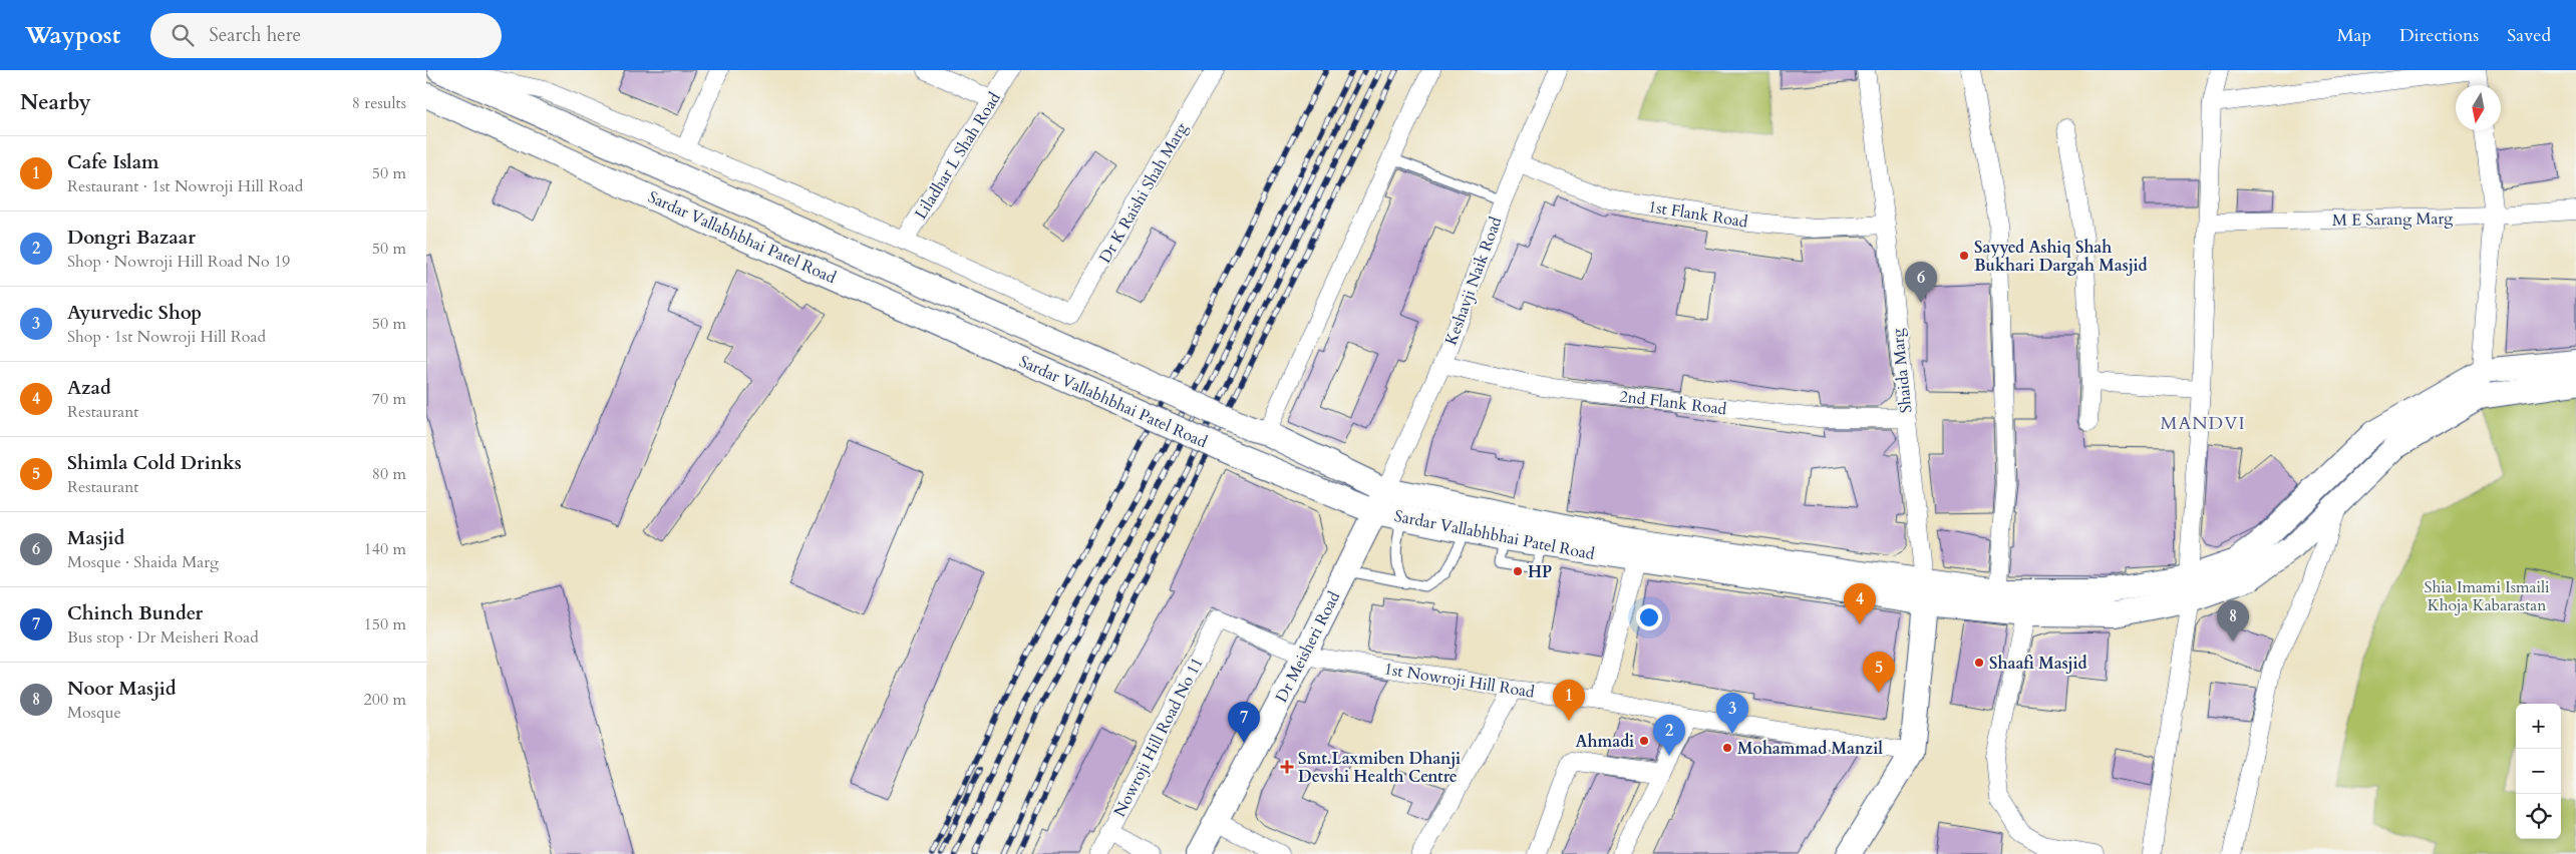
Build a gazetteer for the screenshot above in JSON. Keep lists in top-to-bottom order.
{
  "streets": {
    "main road": ["Sardar Vallabhbhai Patel Road", "Dr Meisheri Road"],
    "street": [
      "Liladhar L Shah Road",
      "Dr K Raishi Shah Marg",
      "1st Flank Road",
      "M E Sarang Marg",
      "Keshavji Naik Road",
      "Shaida Marg",
      "2nd Flank Road",
      "1st Nowroji Hill Road",
      "Nowroji Hill Road No 11"
    ]
  },
  "crossings": [
    ["Liladhar L Shah Road", "Dr K Raishi Shah Marg"],
    ["1st Flank Road", "Keshavji Naik Road"],
    ["1st Flank Road", "Shaida Marg"],
    ["Sardar Vallabhbhai Patel Road", "Keshavji Naik Road"],
    ["Sardar Vallabhbhai Patel Road", "Shaida Marg"],
    ["Sardar Vallabhbhai Patel Road", "Dr Meisheri Road"],
    ["Keshavji Naik Road", "2nd Flank Road"],
    ["Keshavji Naik Road", "Dr Meisheri Road"],
    ["Shaida Marg", "2nd Flank Road"],
    ["Dr Meisheri Road", "1st Nowroji Hill Road"],
    ["1st Nowroji Hill Road", "Nowroji Hill Road No 11"]
  ],
  "districts": ["MANDVI"],
  "parks": ["Shia Imami Ismaili Khoja Kabarastan"],
  "places": {
    "other": [
      "Sayyed Ashiq Shah Bukhari Dargah Masjid",
      "HP",
      "Shaafi Masjid",
      "Ahmadi",
      "Mohammad Manzil"
    ],
    "health": ["Smt.Laxmiben Dhanji Devshi Health Centre"]
  },
  "north": "bottom",
  "page": {
    "header": "Waypost",
    "search": "Search here",
    "nav": ["Map", "Directions", "Saved"],
    "heading": ["Nearby", "8 results"],
    "list": [
      {
        "mark": "1",
        "name": "Cafe Islam",
        "note": "Restaurant · 1st Nowroji Hill Road",
        "value": "50 m"
      },
      {
        "mark": "2",
        "name": "Dongri Bazaar",
        "note": "Shop · Nowroji Hill Road No 19",
        "value": "50 m"
      },
      {
        "mark": "3",
        "name": "Ayurvedic Shop",
        "note": "Shop · 1st Nowroji Hill Road",
        "value": "50 m"
      },
      {
        "mark": "4",
        "name": "Azad",
        "note": "Restaurant",
        "value": "70 m"
      },
      {
        "mark": "5",
        "name": "Shimla Cold Drinks",
        "note": "Restaurant",
        "value": "80 m"
      },
      {
        "mark": "6",
        "name": "Masjid",
        "note": "Mosque · Shaida Marg",
        "value": "140 m"
      },
      {
        "mark": "7",
        "name": "Chinch Bunder",
        "note": "Bus stop · Dr Meisheri Road",
        "value": "150 m"
      },
      {
        "mark": "8",
        "name": "Noor Masjid",
        "note": "Mosque",
        "value": "200 m"
      }
    ],
    "pins": [
      "6",
      "4",
      "8",
      "5",
      "1",
      "3",
      "7",
      "2"
    ],
    "map_buttons": ["+", "−"]
  }
}
